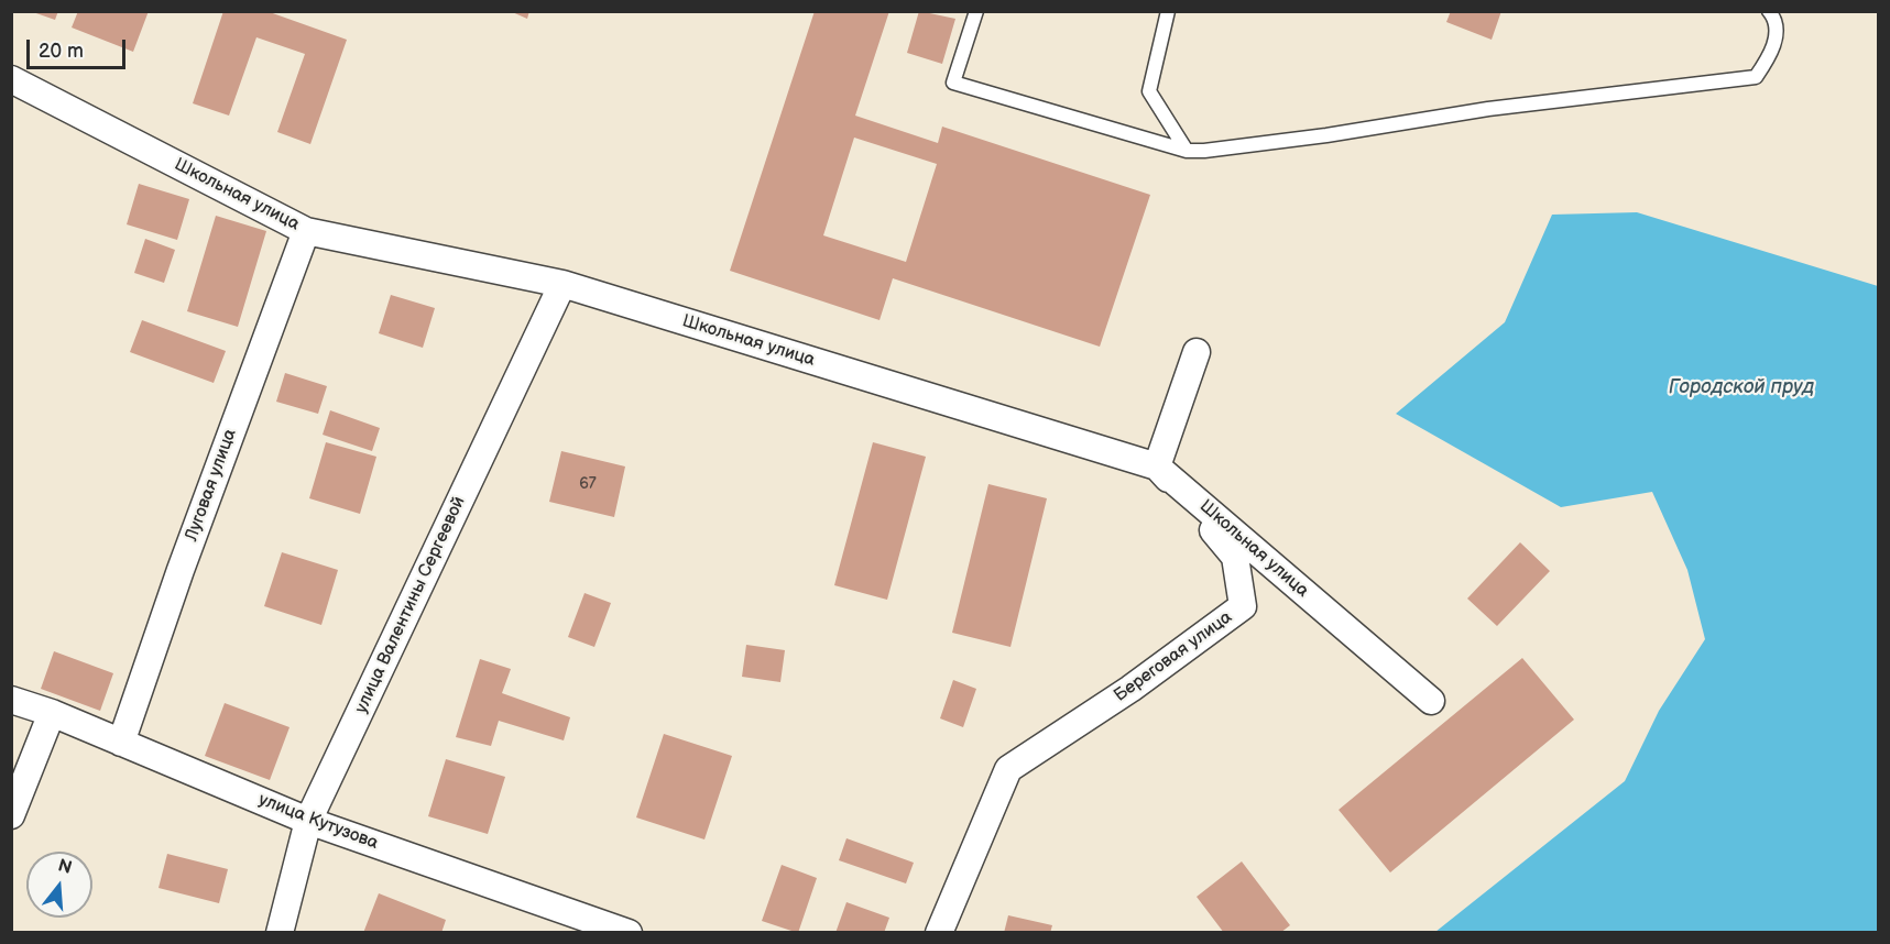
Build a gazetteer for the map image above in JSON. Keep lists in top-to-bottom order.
{
  "streets": {
    "street": [
      "Школьная улица",
      "Луговая улица",
      "улица Валентины Сергеевой",
      "Береговая улица",
      "улица Кутузова"
    ]
  },
  "crossings": [
    ["Школьная улица", "Луговая улица"],
    ["Школьная улица", "улица Валентины Сергеевой"],
    ["Школьная улица", "Береговая улица"],
    ["Луговая улица", "улица Кутузова"],
    ["улица Валентины Сергеевой", "улица Кутузова"]
  ],
  "water": ["Городской пруд"],
  "house_numbers": ["67"],
  "scale_bar": "20 m",
  "north": "top"
}
